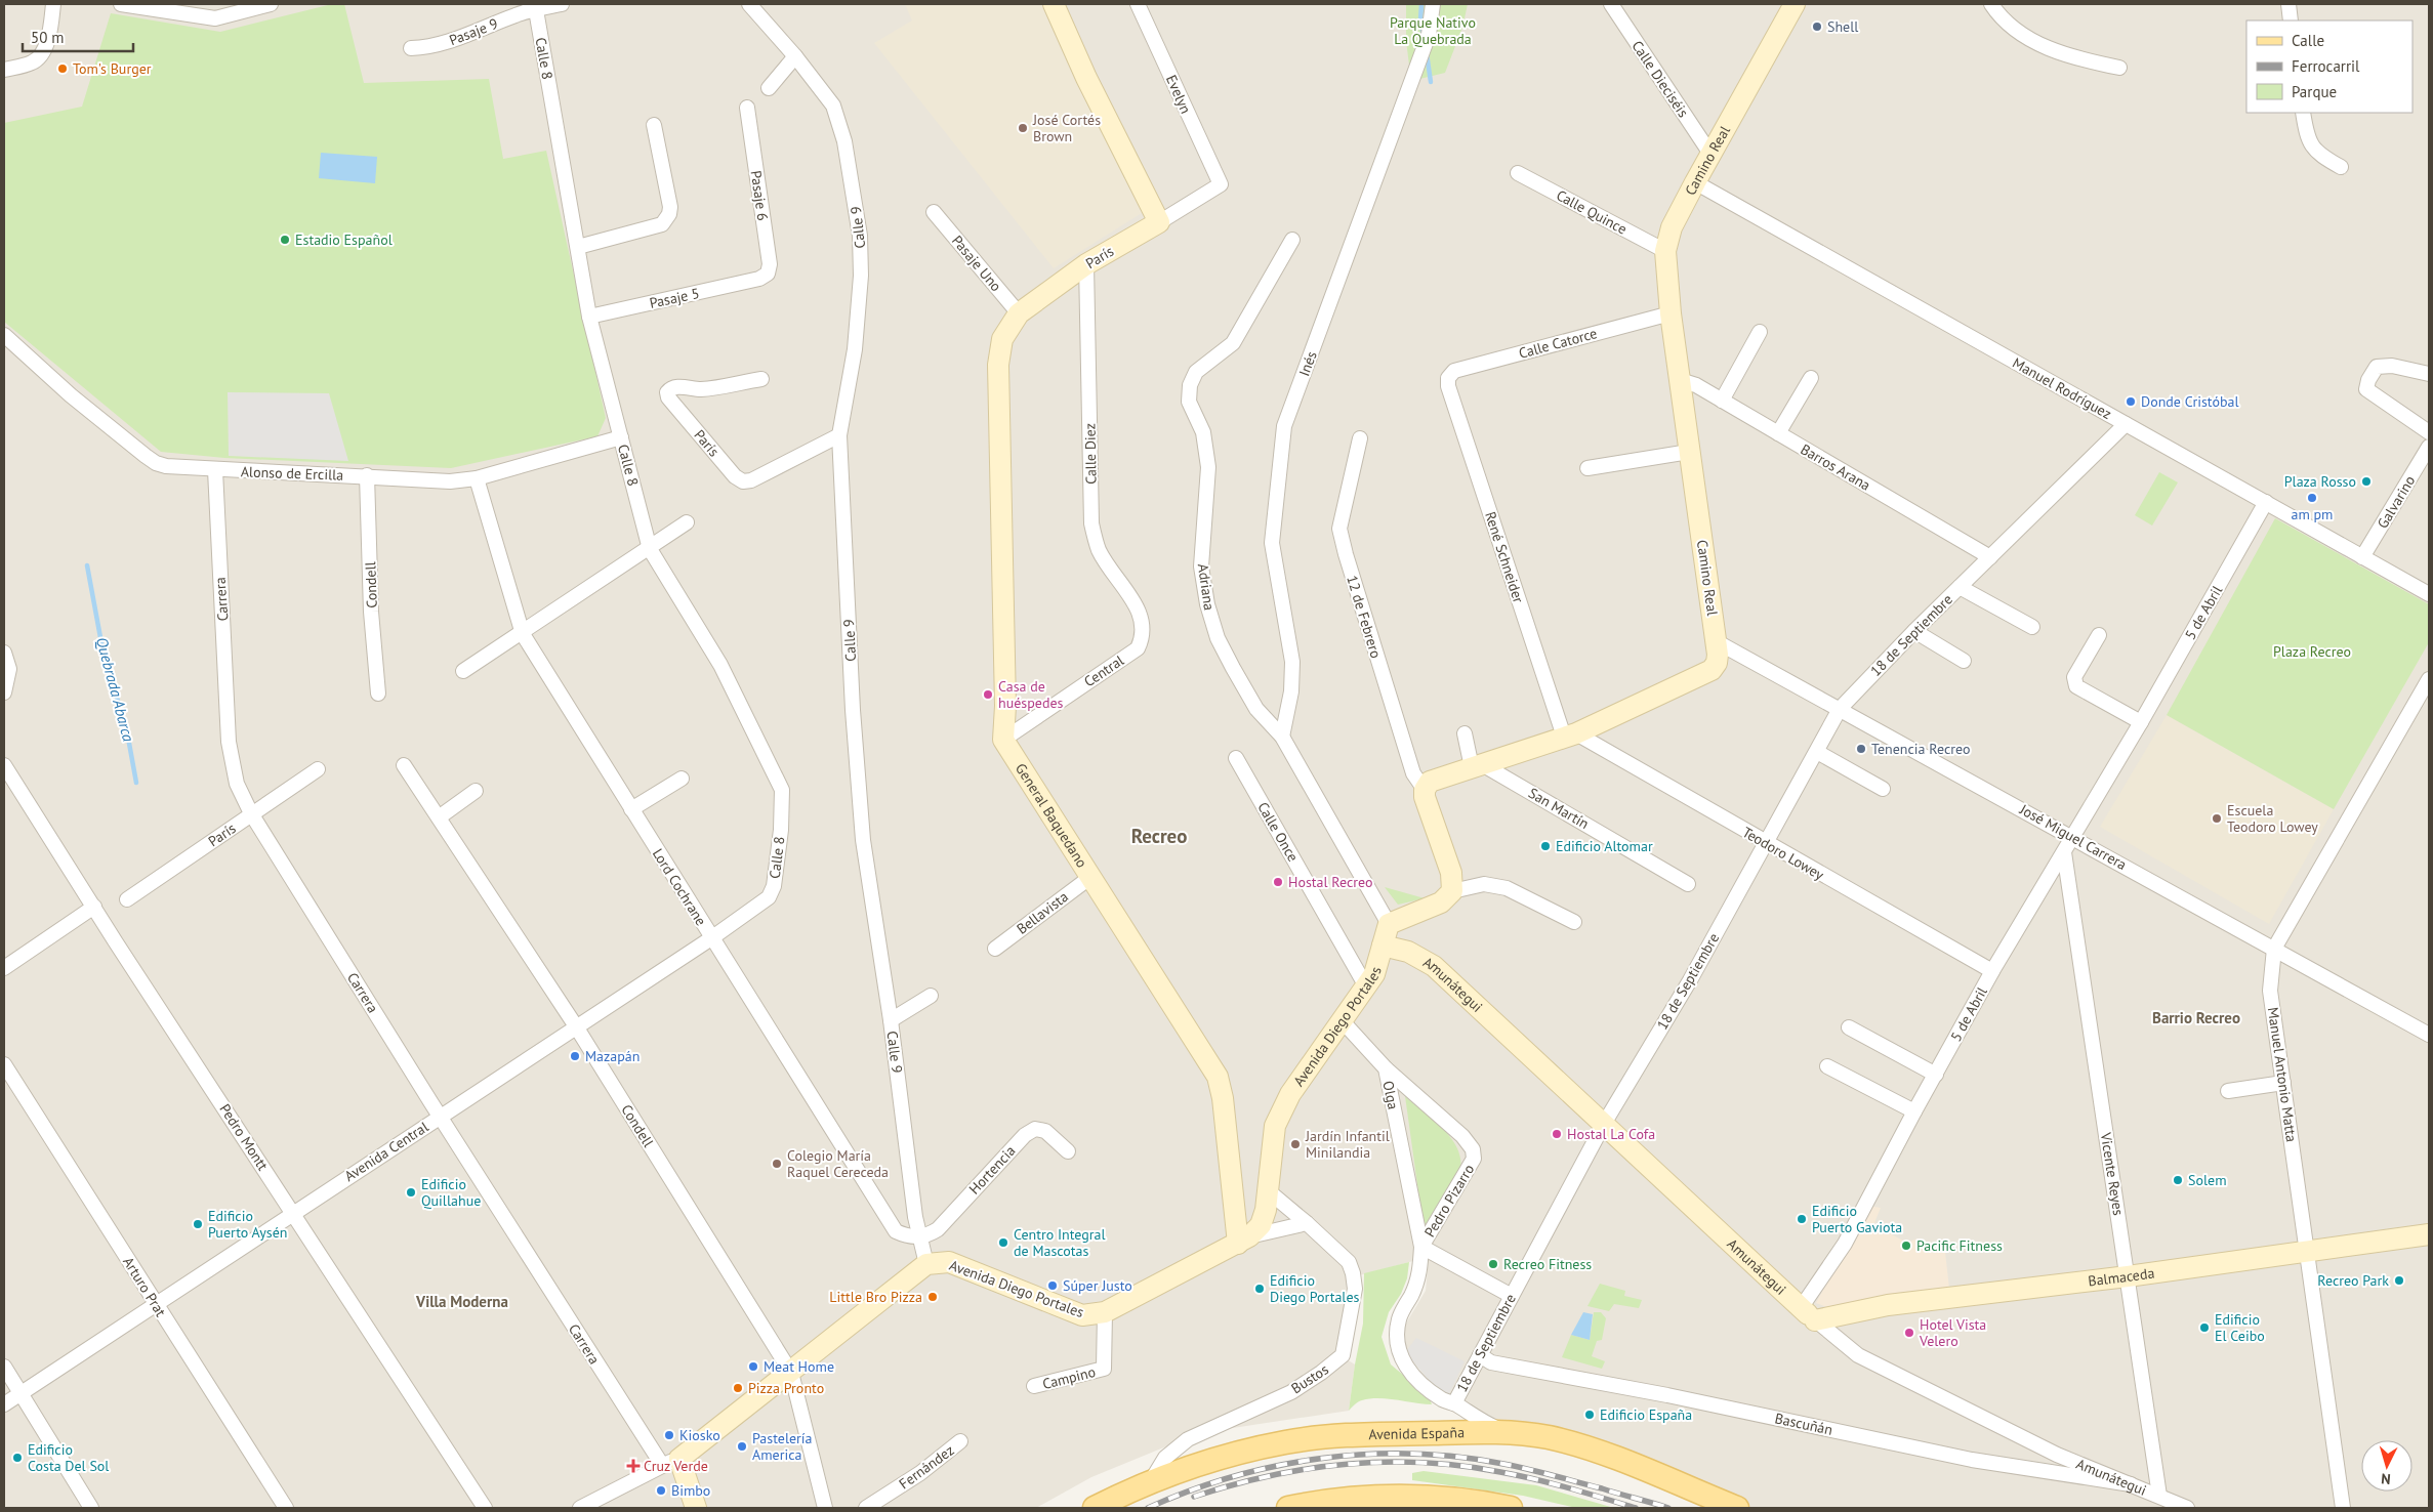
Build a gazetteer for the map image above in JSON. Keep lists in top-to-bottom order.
{
  "streets": {
    "main road": ["Avenida España"],
    "street": [
      "Pasaje 9",
      "Calle 8",
      "Calle Dieciséis",
      "Evelyn",
      "Camino Real",
      "Pasaje 6",
      "Calle Quince",
      "Calle 9",
      "París",
      "Pasaje Uno",
      "Pasaje 5",
      "Calle Catorce",
      "Inés",
      "Manuel Rodríguez",
      "Calle Diez",
      "Barros Arana",
      "Alonso de Ercilla",
      "Galvarino",
      "René Schneider",
      "Condell",
      "Adriana",
      "Carrera",
      "5 de Abril",
      "12 de Febrero",
      "18 de Septiembre",
      "Central",
      "San Martín",
      "General Baquedano",
      "Calle Once",
      "José Miguel Carrera",
      "Teodoro Lowey",
      "Lord Cochrane",
      "Bellavista",
      "Amunátegui",
      "Avenida Diego Portales",
      "Manuel Antonio Matta",
      "Olga",
      "Pedro Montt",
      "Avenida Central",
      "Hortencia",
      "Vicente Reyes",
      "Pedro Pizarro",
      "Balmaceda",
      "Arturo Prat",
      "Campino",
      "Bustos",
      "Bascuñán",
      "Fernández"
    ]
  },
  "crossings": [
    ["Pasaje 9", "Calle 8"],
    ["Calle 8", "Pasaje 5"],
    ["Calle 8", "Alonso de Ercilla"],
    ["Calle 8", "Avenida Central"],
    ["Calle Dieciséis", "Camino Real"],
    ["Evelyn", "París"],
    ["Camino Real", "Calle Quince"],
    ["Camino Real", "Calle Catorce"],
    ["Camino Real", "Manuel Rodríguez"],
    ["Camino Real", "Barros Arana"],
    ["Camino Real", "René Schneider"],
    ["Camino Real", "12 de Febrero"],
    ["Camino Real", "San Martín"],
    ["Camino Real", "José Miguel Carrera"],
    ["Camino Real", "Teodoro Lowey"],
    ["Pasaje 6", "Pasaje 5"],
    ["Calle 9", "París"],
    ["Calle 9", "Lord Cochrane"],
    ["Calle 9", "Hortencia"],
    ["París", "Pasaje Uno"],
    ["París", "Calle Diez"],
    ["París", "Carrera"],
    ["París", "Central"],
    ["París", "General Baquedano"],
    ["Calle Catorce", "René Schneider"],
    ["Inés", "Adriana"],
    ["Manuel Rodríguez", "Galvarino"],
    ["Manuel Rodríguez", "5 de Abril"],
    ["Manuel Rodríguez", "18 de Septiembre"],
    ["Calle Diez", "Central"],
    ["Barros Arana", "18 de Septiembre"],
    ["Alonso de Ercilla", "Condell"],
    ["Alonso de Ercilla", "Carrera"],
    ["Alonso de Ercilla", "Lord Cochrane"],
    ["René Schneider", "Teodoro Lowey"],
    ["Condell", "Avenida Central"],
    ["Carrera", "Avenida Central"],
    ["5 de Abril", "José Miguel Carrera"],
    ["5 de Abril", "Teodoro Lowey"],
    ["5 de Abril", "Amunátegui"],
    ["5 de Abril", "Vicente Reyes"],
    ["5 de Abril", "Balmaceda"],
    ["18 de Septiembre", "José Miguel Carrera"],
    ["18 de Septiembre", "Teodoro Lowey"],
    ["18 de Septiembre", "Amunátegui"],
    ["18 de Septiembre", "Olga"],
    ["18 de Septiembre", "Bascuñán"],
    ["Central", "General Baquedano"],
    ["General Baquedano", "Bellavista"],
    ["General Baquedano", "Avenida Diego Portales"],
    ["Calle Once", "Avenida Diego Portales"],
    ["José Miguel Carrera", "Manuel Antonio Matta"],
    ["Lord Cochrane", "Avenida Central"],
    ["Lord Cochrane", "Hortencia"],
    ["Amunátegui", "Avenida Diego Portales"],
    ["Amunátegui", "Vicente Reyes"],
    ["Amunátegui", "Balmaceda"],
    ["Amunátegui", "Bascuñán"],
    ["Avenida Diego Portales", "Olga"],
    ["Avenida Diego Portales", "Campino"],
    ["Avenida Diego Portales", "Bustos"],
    ["Manuel Antonio Matta", "Balmaceda"],
    ["Olga", "Pedro Pizarro"],
    ["Olga", "Avenida España"],
    ["Pedro Montt", "Avenida Central"],
    ["Avenida Central", "Arturo Prat"],
    ["Vicente Reyes", "Balmaceda"],
    ["Bustos", "Avenida España"]
  ],
  "districts": ["Recreo", "Barrio Recreo", "Villa Moderna"],
  "water": ["Quebrada Abarca"],
  "parks": ["Parque Nativo La Quebrada", "Plaza Recreo"],
  "places": {
    "other": [
      "Shell",
      "Tom's Burger",
      "José Cortés Brown",
      "Estadio Español",
      "Donde Cristóbal",
      "Plaza Rosso",
      "am pm",
      "Casa de huéspedes",
      "Tenencia Recreo",
      "Escuela Teodoro Lowey",
      "Edificio Altomar",
      "Hostal Recreo",
      "Mazapán",
      "Hostal La Cofa",
      "Jardín Infantil Minilandia",
      "Colegio María Raquel Cereceda",
      "Solem",
      "Edificio Quillahue",
      "Edificio Puerto Gaviota",
      "Edificio Puerto Aysén",
      "Centro Integral de Mascotas",
      "Pacific Fitness",
      "Recreo Fitness",
      "Recreo Park",
      "Súper Justo",
      "Edificio Diego Portales",
      "Little Bro Pizza",
      "Edificio El Ceibo",
      "Hotel Vista Velero",
      "Meat Home",
      "Pizza Pronto",
      "Edificio España",
      "Kiosko",
      "Pastelería America",
      "Edificio Costa Del Sol",
      "Bimbo"
    ],
    "health": ["Cruz Verde"]
  },
  "legend": ["Calle", "Ferrocarril", "Parque"],
  "scale_bar": "50 m",
  "north": "bottom"
}
